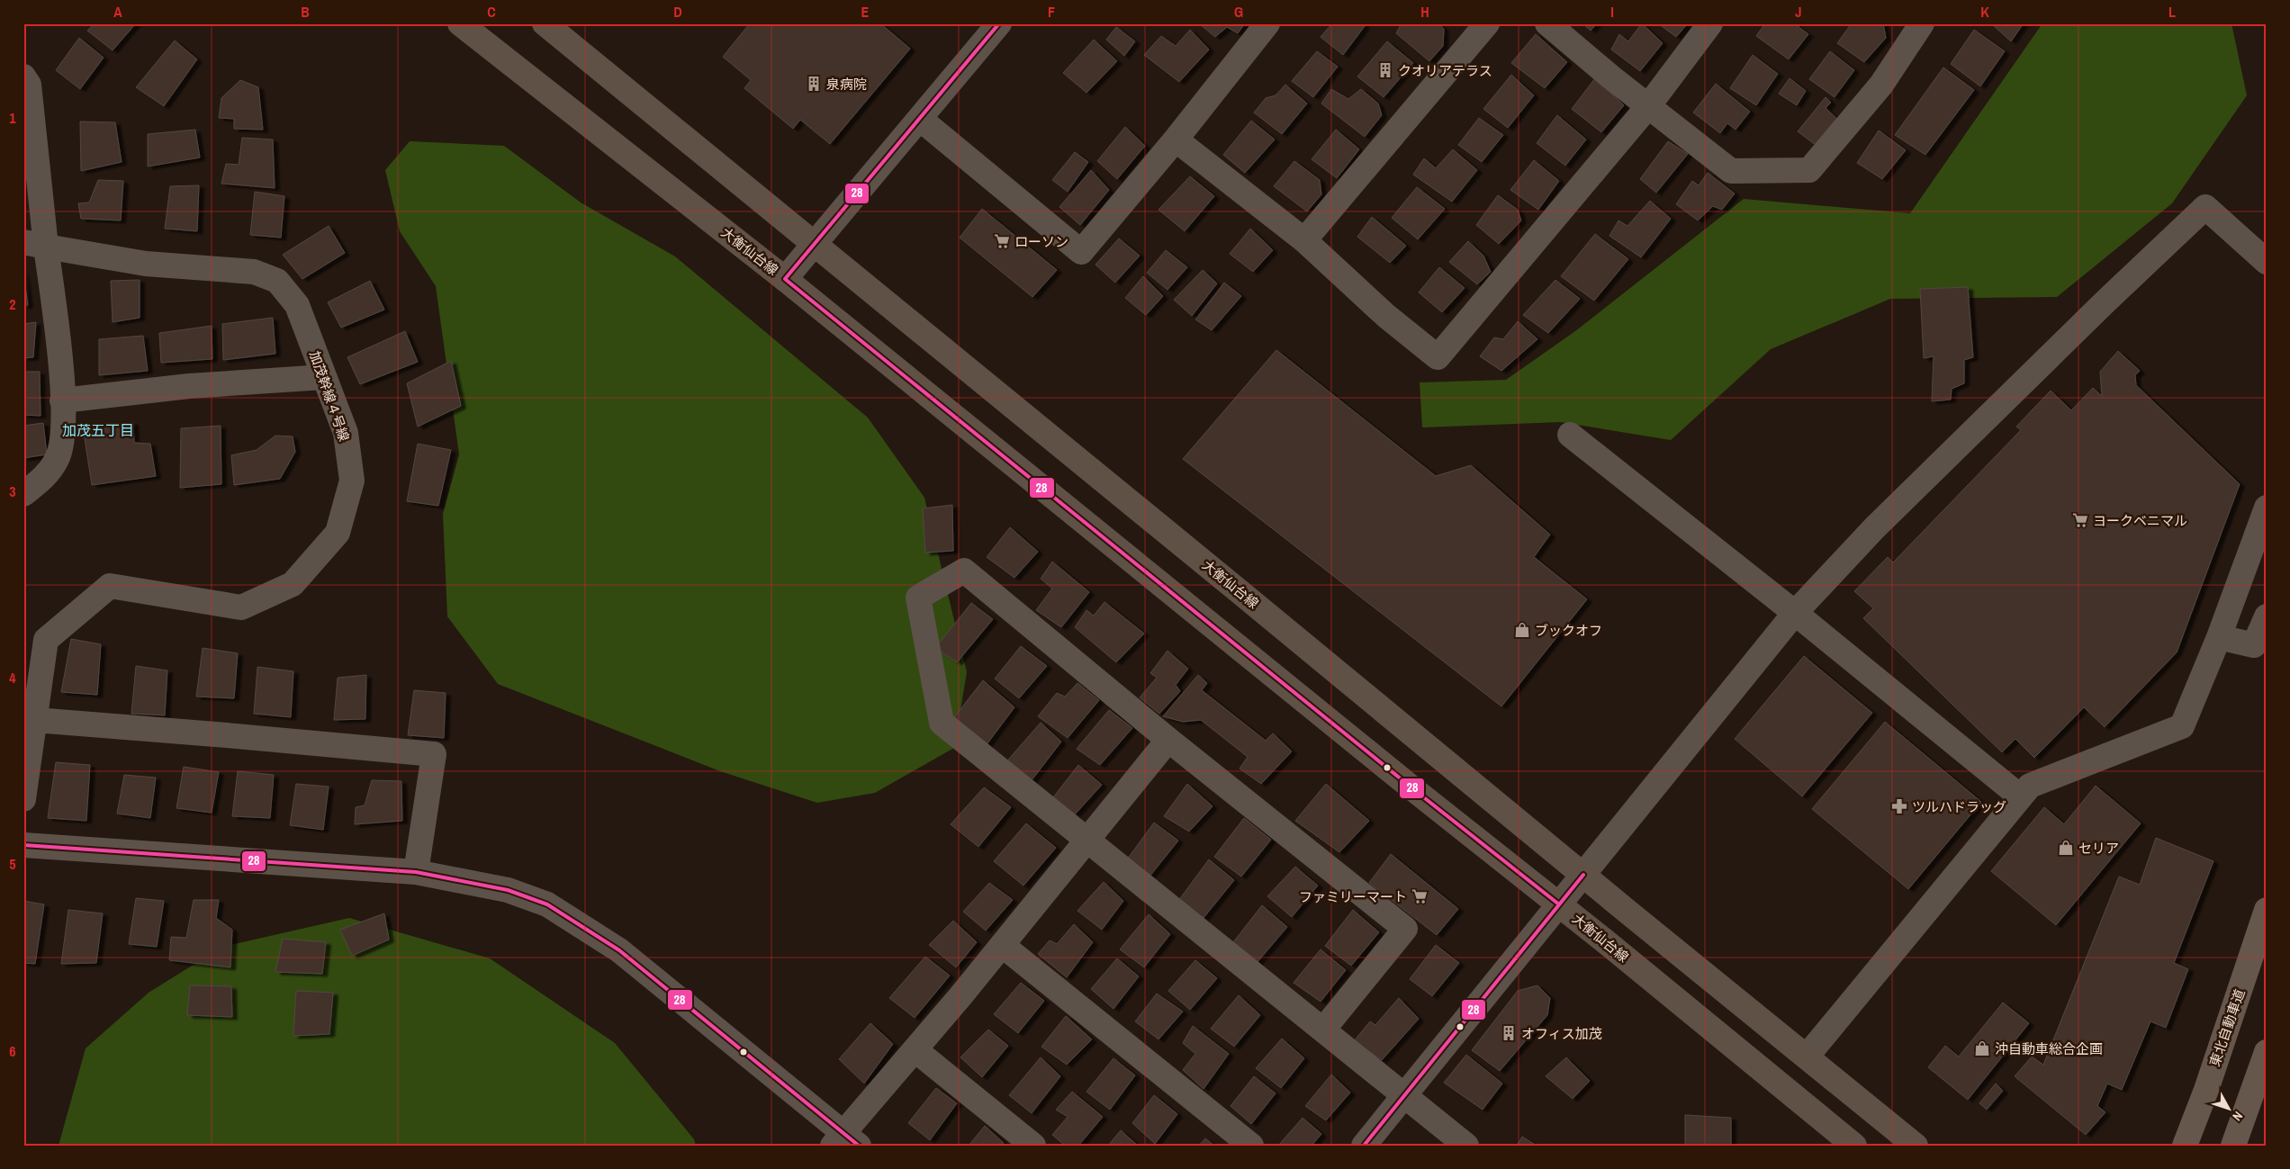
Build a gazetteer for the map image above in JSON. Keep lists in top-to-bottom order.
{
  "streets": {
    "highway": ["東北自動車道"],
    "main road": ["大衡仙台線"],
    "street": ["加茂幹線４号線"]
  },
  "districts": ["加茂五丁目"],
  "places": {
    "building": ["クオリアテラス", "泉病院", "オフィス加茂"],
    "supermarket": ["ローソン", "ヨークベニマル", "ファミリーマート"],
    "shop": ["ブックオフ", "セリア", "沖自動車総合企画"],
    "pharmacy": ["ツルハドラッグ"]
  },
  "lines": ["transit line 28"],
  "north": "bottom right",
  "grid": {
    "columns": [
      "A",
      "B",
      "C",
      "D",
      "E",
      "F",
      "G",
      "H",
      "I",
      "J",
      "K",
      "L"
    ],
    "rows": [
      "1",
      "2",
      "3",
      "4",
      "5",
      "6"
    ]
  }
}
